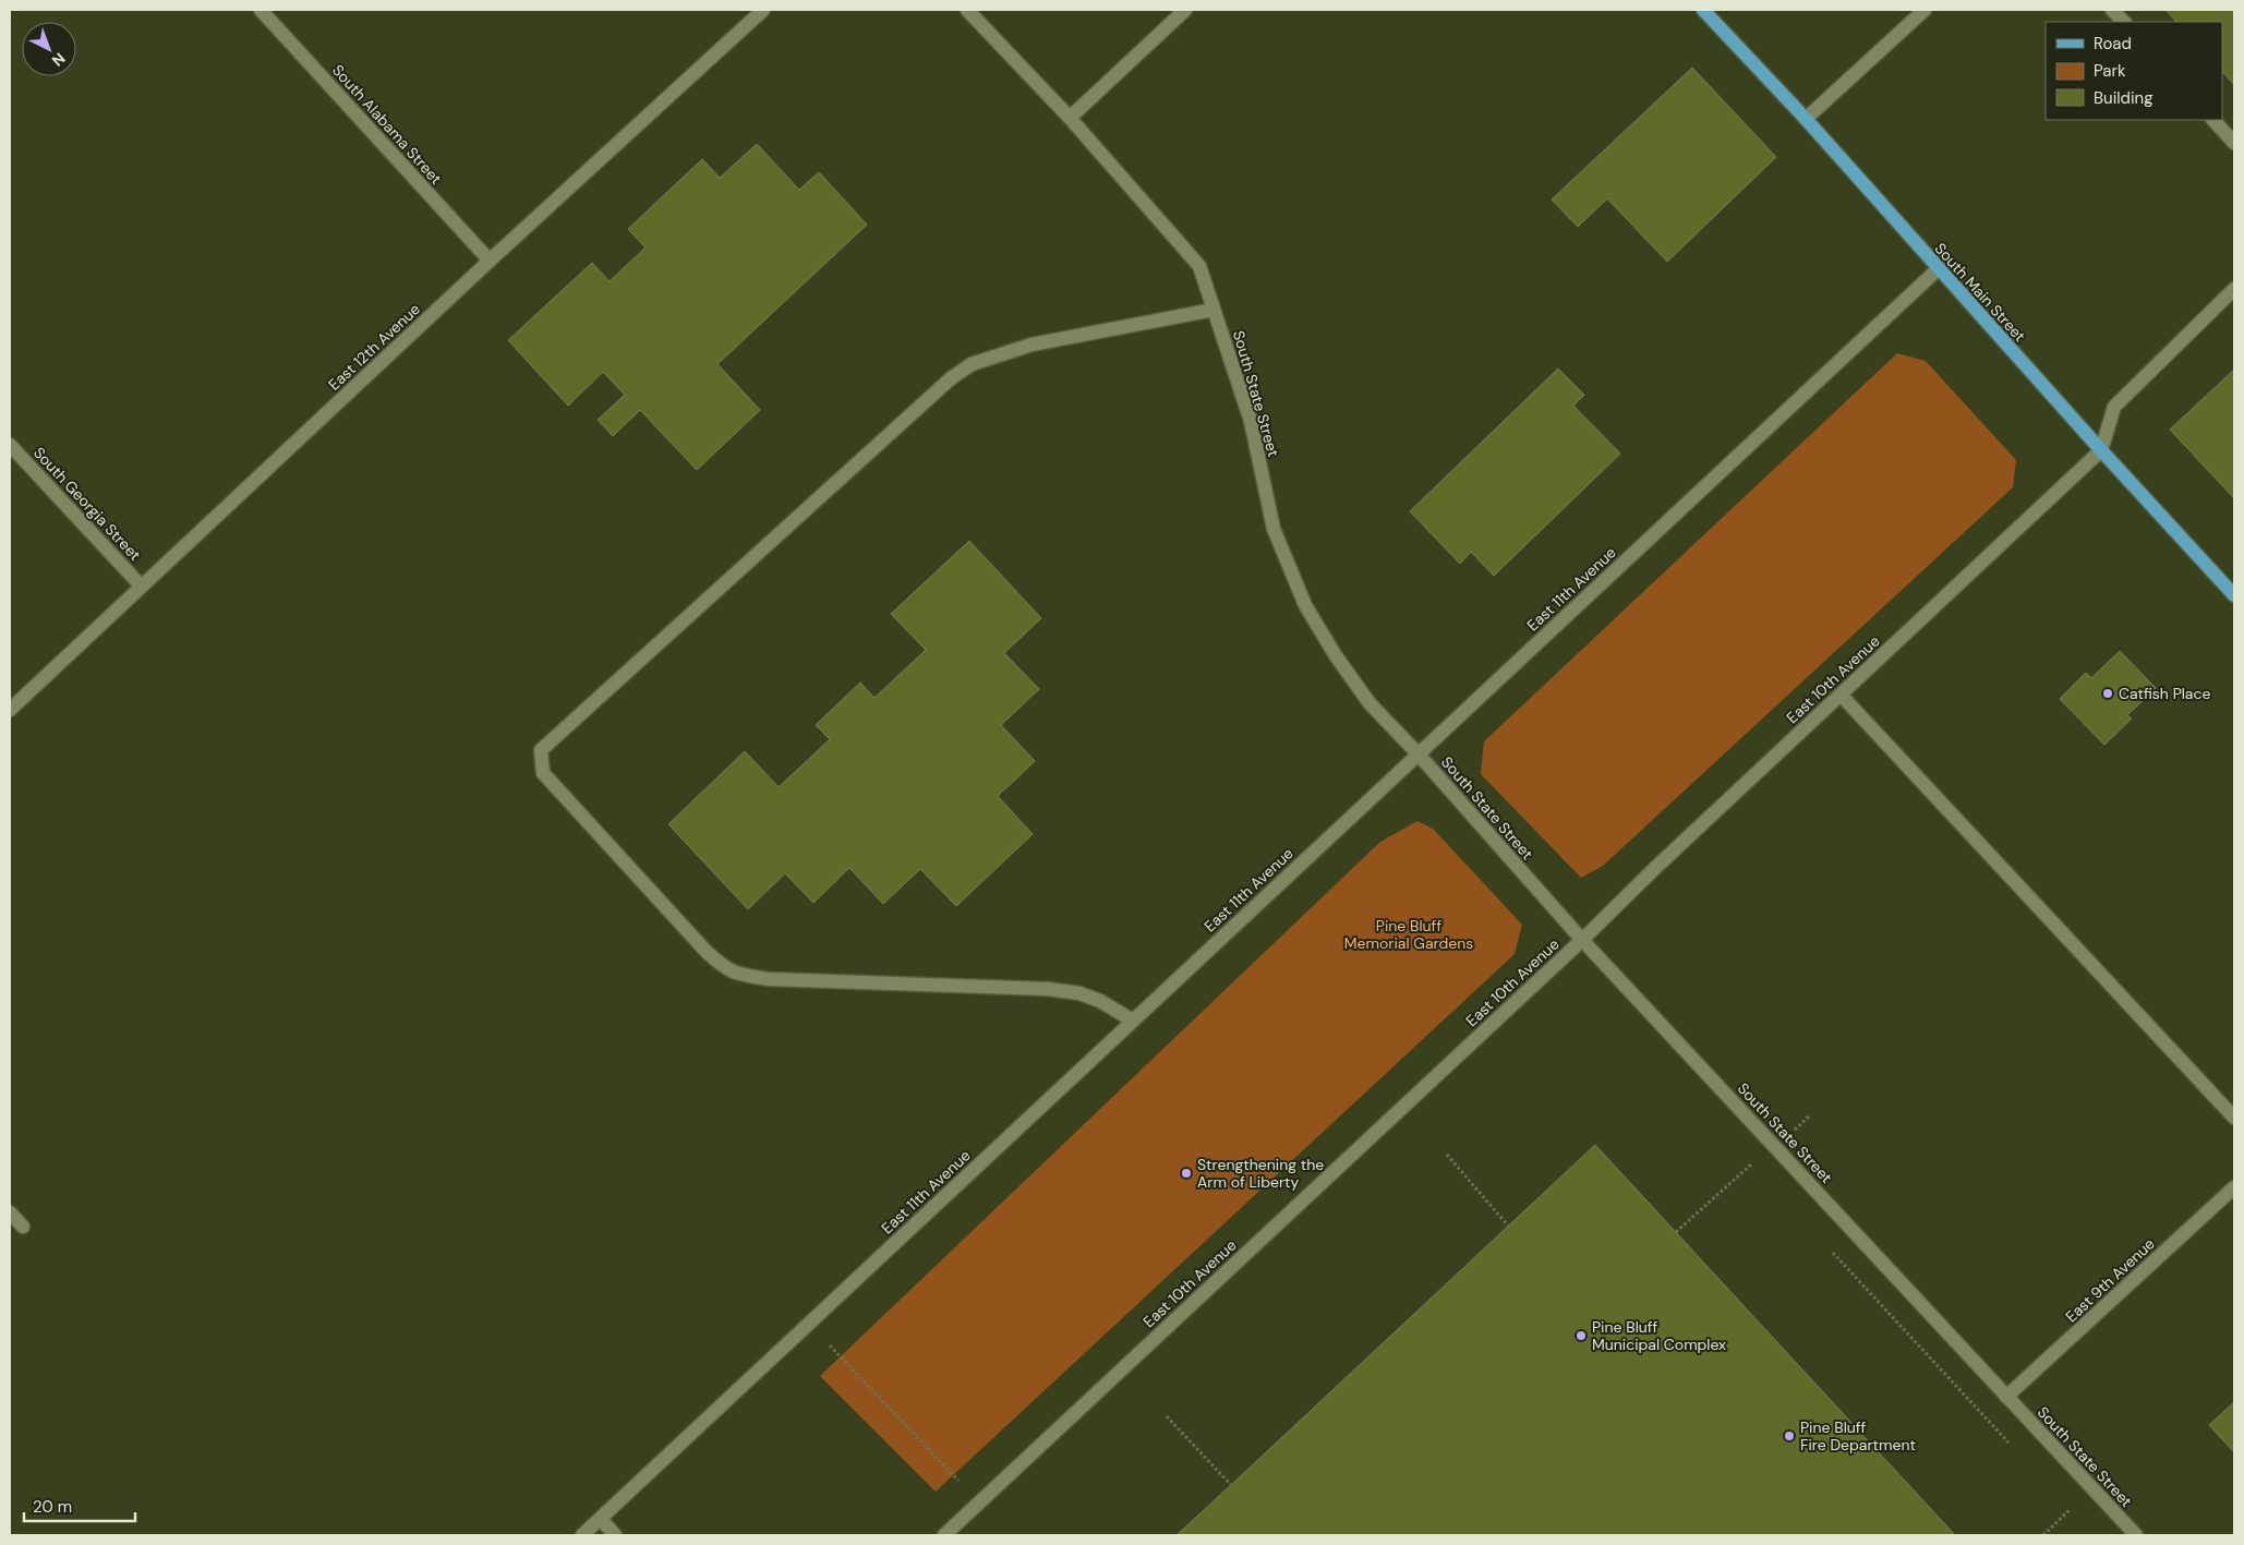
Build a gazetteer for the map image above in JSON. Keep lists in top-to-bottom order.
{
  "streets": {
    "main road": ["South Main Street"],
    "street": [
      "South Alabama Street",
      "East 12th Avenue",
      "South State Street",
      "South Georgia Street",
      "East 11th Avenue",
      "East 10th Avenue",
      "East 9th Avenue"
    ]
  },
  "crossings": [
    ["South Alabama Street", "East 12th Avenue"],
    ["South Main Street", "East 11th Avenue"],
    ["South Main Street", "East 10th Avenue"],
    ["East 12th Avenue", "South Georgia Street"],
    ["South State Street", "East 11th Avenue"],
    ["South State Street", "East 10th Avenue"],
    ["South State Street", "East 9th Avenue"]
  ],
  "parks": ["Pine Bluff Memorial Gardens"],
  "places": [
    "Catfish Place",
    "Strengthening the Arm of Liberty",
    "Pine Bluff Municipal Complex",
    "Pine Bluff Fire Department"
  ],
  "legend": ["Road", "Park", "Building"],
  "scale_bar": "20 m",
  "north": "bottom right"
}
